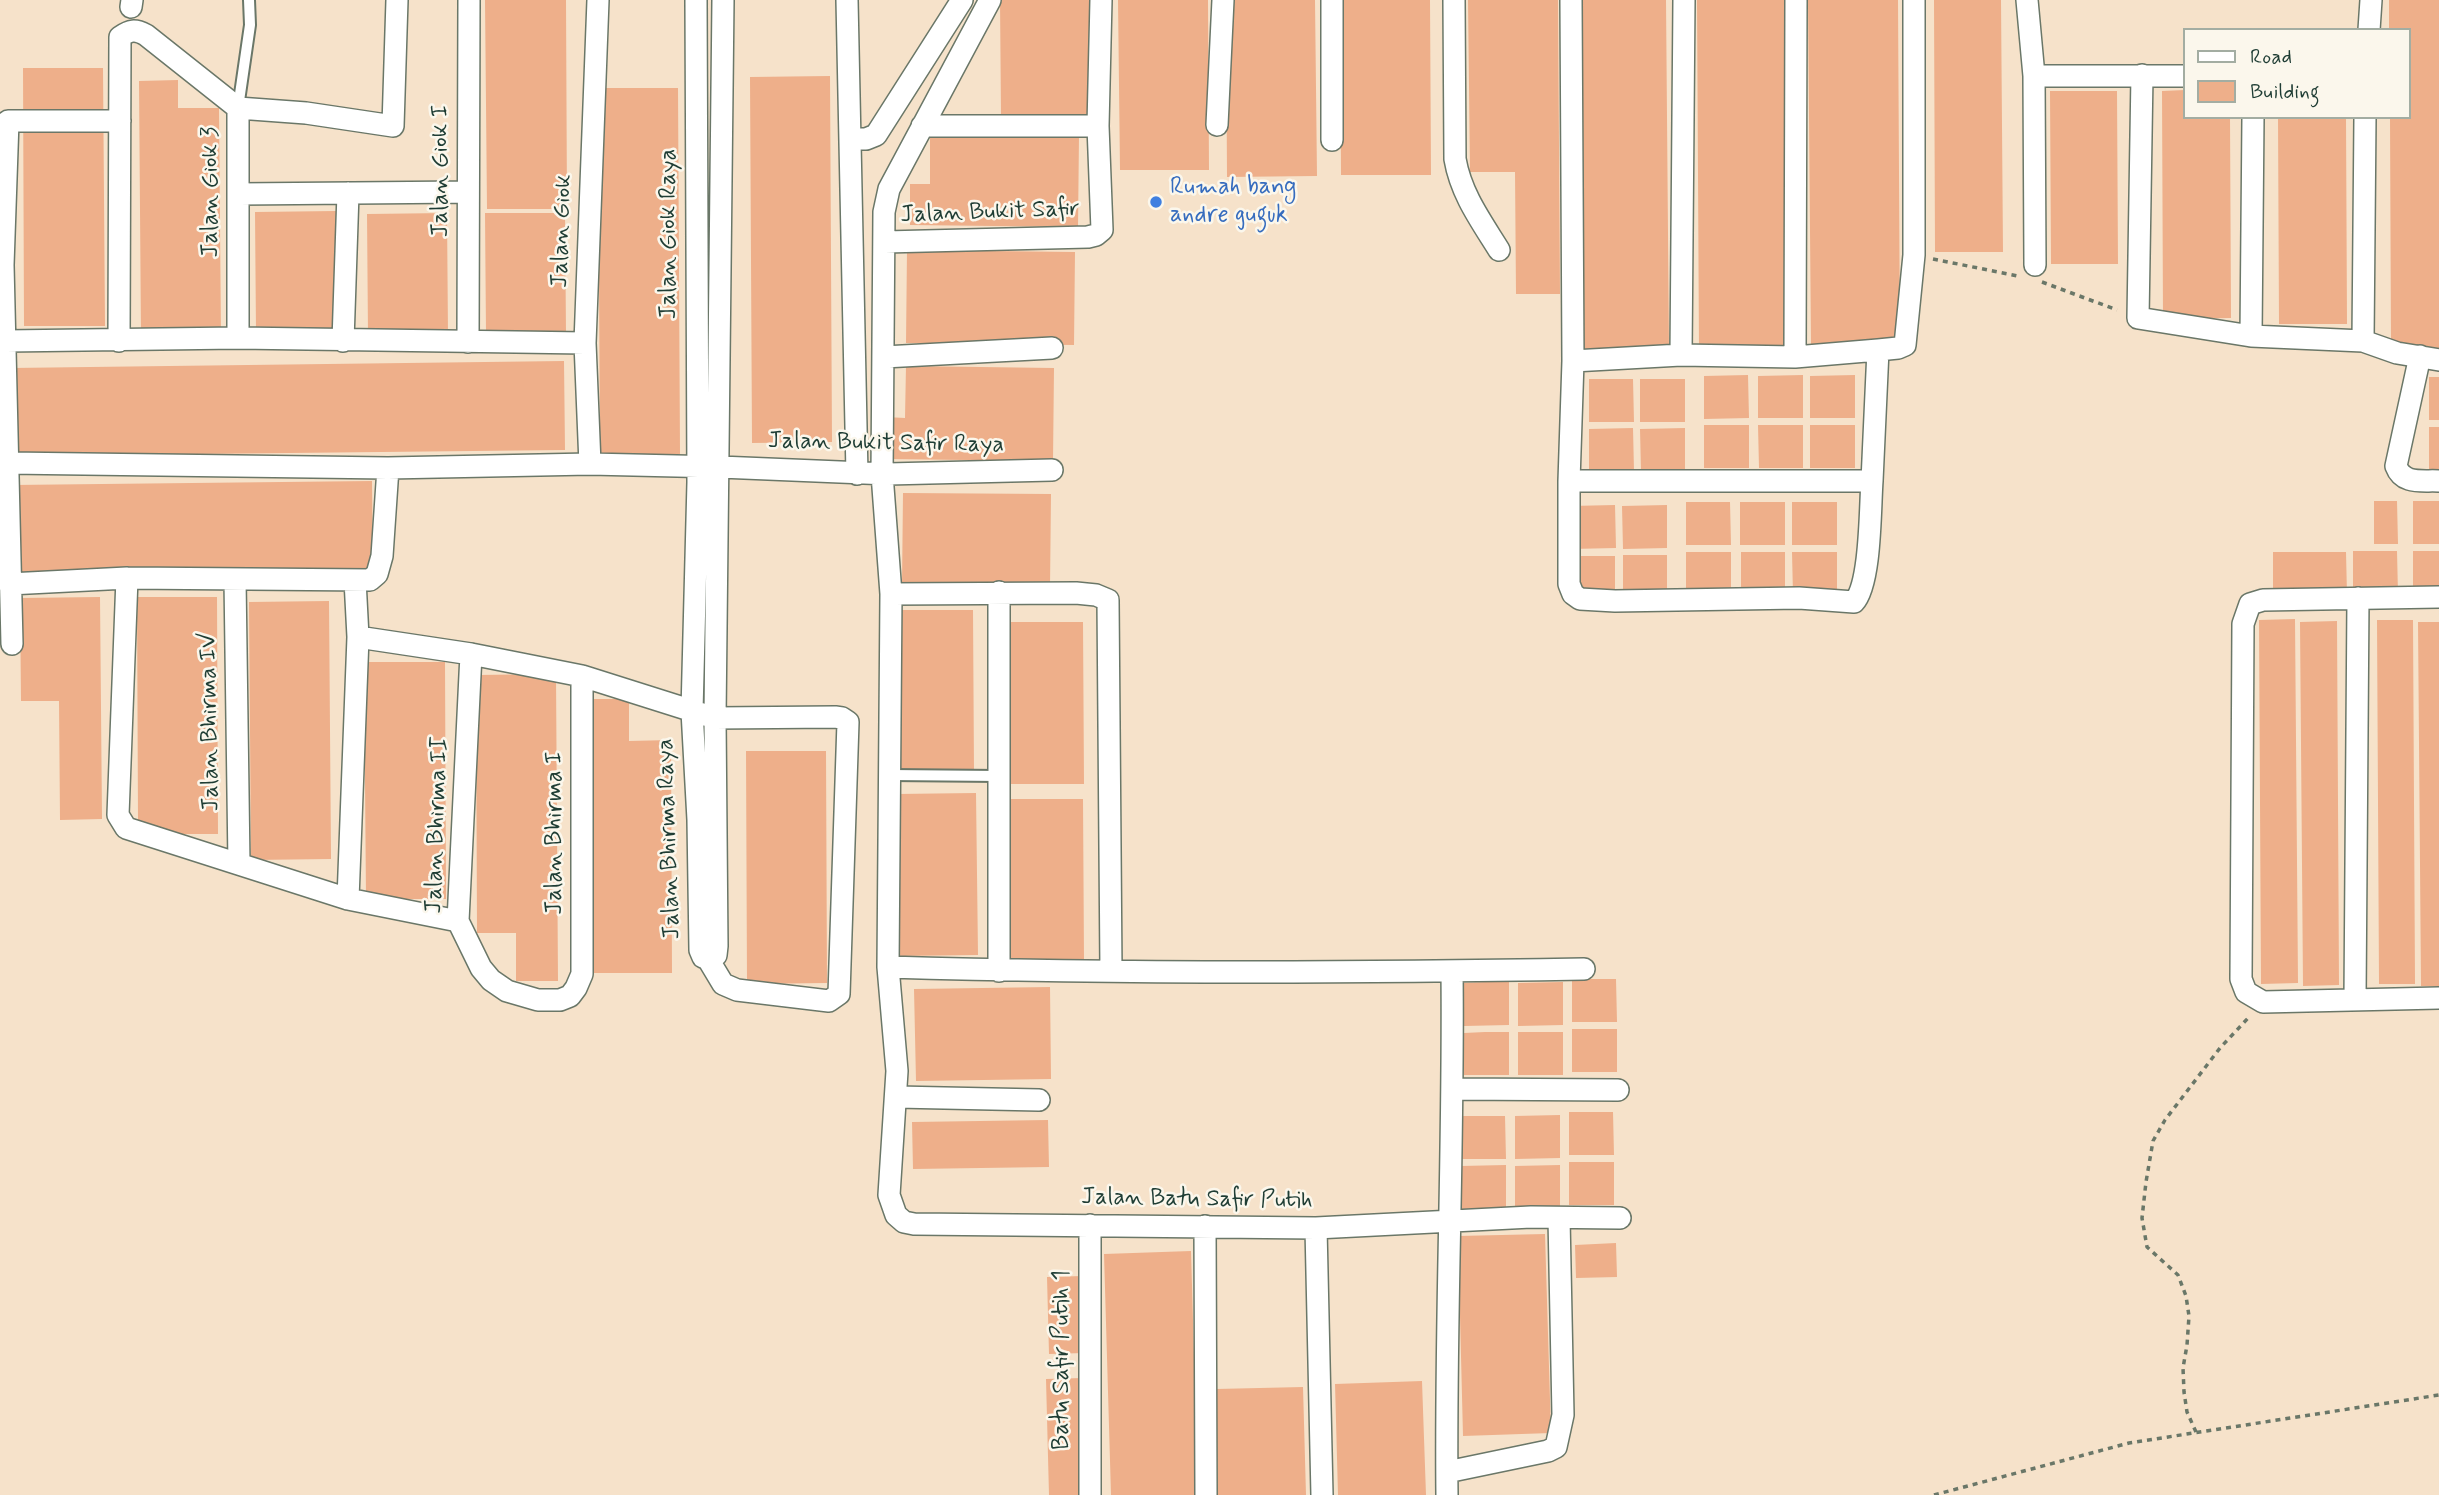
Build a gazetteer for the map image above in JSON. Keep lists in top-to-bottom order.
{
  "streets": {
    "street": [
      "Jalan Giok I",
      "Jalan Giok 3",
      "Jalan Bukit Safir",
      "Jalan Giok",
      "Jalan Giok Raya",
      "Jalan Bukit Safir Raya",
      "Jalan Bhirma IV",
      "Jalan Bhirma II",
      "Jalan Bhirma I",
      "Jalan Bhirma Raya",
      "Jalan Batu Safir Putih",
      "Batu Safir Putih 1"
    ]
  },
  "crossings": [
    ["Jalan Giok", "Jalan Bukit Safir Raya"],
    ["Jalan Giok Raya", "Jalan Bukit Safir Raya"],
    ["Jalan Giok Raya", "Jalan Bhirma Raya"],
    ["Jalan Bukit Safir Raya", "Jalan Bhirma Raya"],
    ["Jalan Bhirma II", "Jalan Bhirma I"],
    ["Jalan Batu Safir Putih", "Batu Safir Putih 1"]
  ],
  "places": ["Rumah bang andre guguk"],
  "legend": ["Road", "Building"]
}
